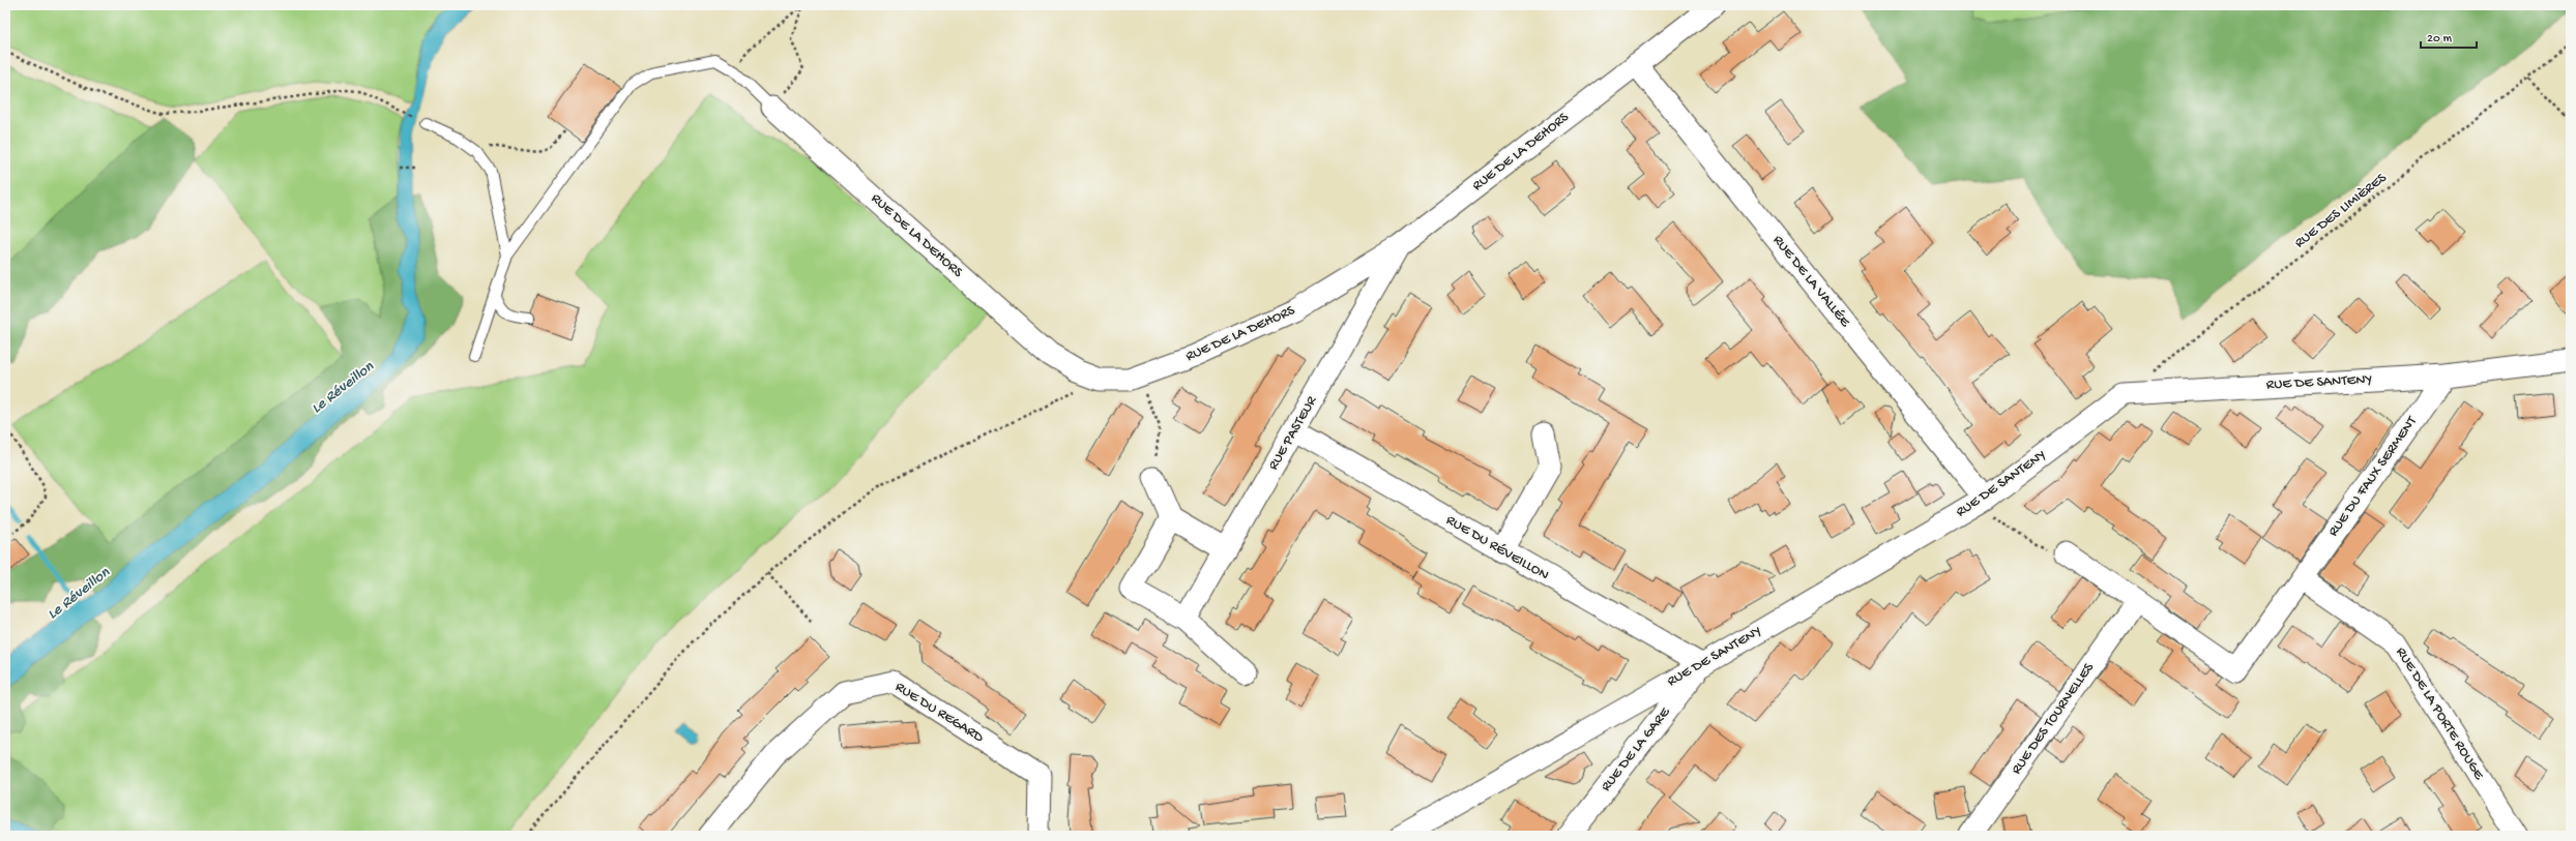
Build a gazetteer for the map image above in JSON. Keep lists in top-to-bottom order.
{
  "streets": {
    "street": [
      "RUE DE LA DEHORS",
      "RUE DE LA VALLÉE",
      "RUE DE SANTENY",
      "RUE PASTEUR",
      "RUE DU FAUX SERMENT",
      "RUE DU RÉVEILLON",
      "RUE DU REGARD",
      "RUE DE LA PORTE ROUGE",
      "RUE DES TOURNELLES",
      "RUE DE LA GARE"
    ],
    "path": ["RUE DES LIMIÈRES"]
  },
  "crossings": [
    ["RUE DE LA DEHORS", "RUE DE LA VALLÉE"],
    ["RUE DE LA DEHORS", "RUE PASTEUR"],
    ["RUE DE LA VALLÉE", "RUE DE SANTENY"],
    ["RUE DE SANTENY", "RUE DU FAUX SERMENT"],
    ["RUE DE SANTENY", "RUE DU RÉVEILLON"],
    ["RUE DE SANTENY", "RUE DE LA GARE"],
    ["RUE PASTEUR", "RUE DU RÉVEILLON"],
    ["RUE DU FAUX SERMENT", "RUE DE LA PORTE ROUGE"],
    ["RUE DU RÉVEILLON", "RUE DE LA GARE"]
  ],
  "water": ["Le Réveillon"],
  "scale_bar": "20 m"
}
